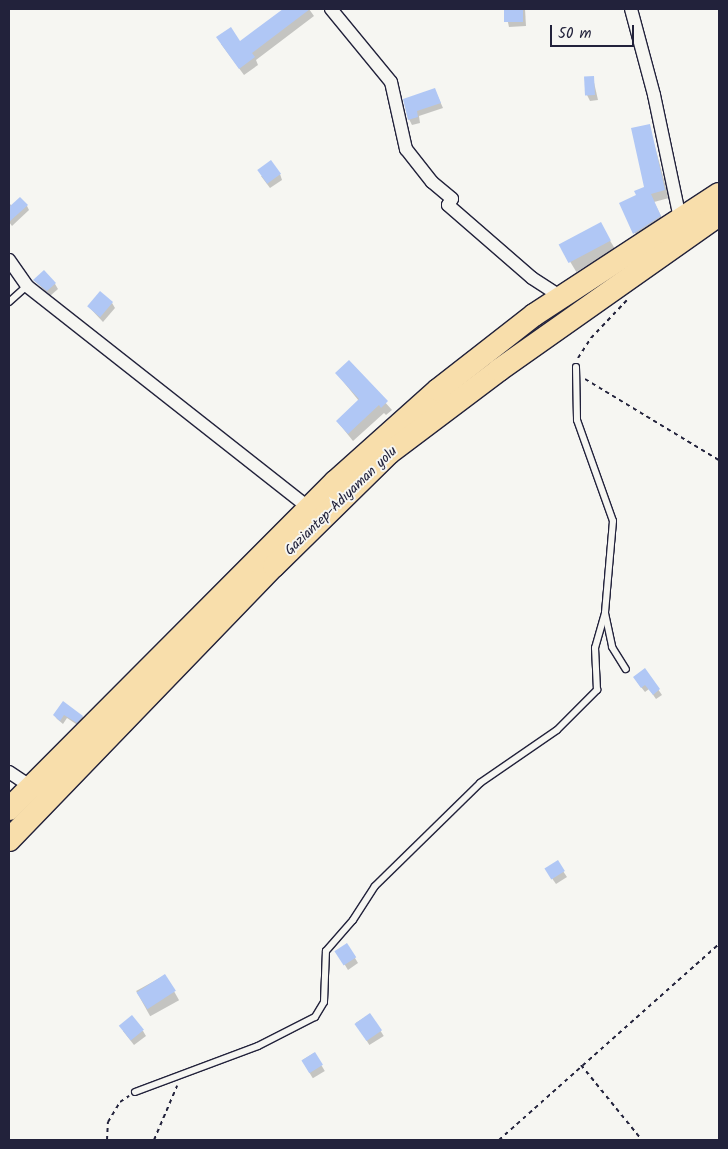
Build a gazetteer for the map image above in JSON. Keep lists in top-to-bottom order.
{
  "streets": {
    "highway": ["Gaziantep-Adıyaman yolu"]
  },
  "scale_bar": "50 m"
}
